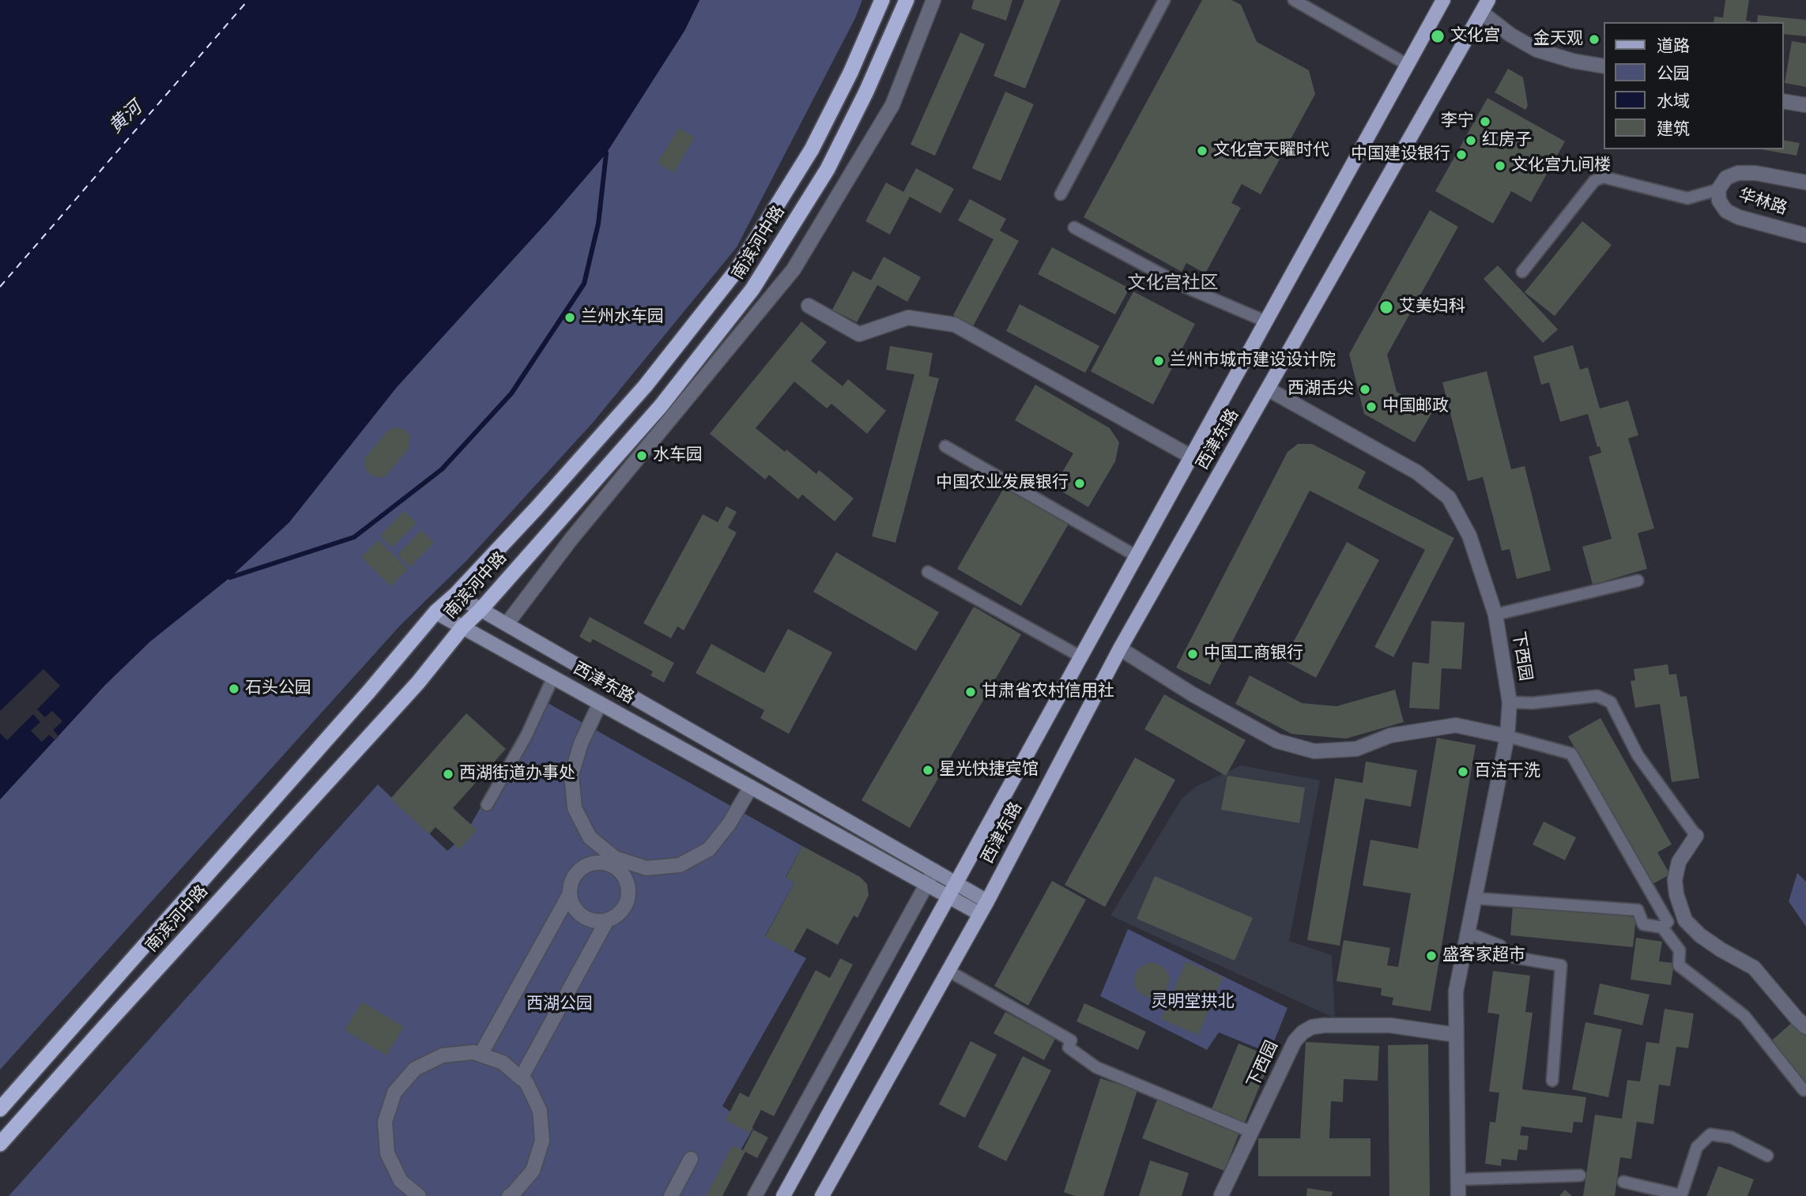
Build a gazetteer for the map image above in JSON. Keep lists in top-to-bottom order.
{
  "streets": {
    "highway": ["南滨河中路"],
    "main road": ["西津东路"],
    "street": ["华林路", "下西园"]
  },
  "crossings": [
    ["南滨河中路", "西津东路"],
    ["西津东路", "下西园"]
  ],
  "districts": ["文化宫社区"],
  "water": ["黄河"],
  "parks": ["灵明堂拱北", "西湖公园"],
  "places": [
    "文化宫",
    "金天观",
    "李宁",
    "红房子",
    "文化宫天矅时代",
    "中国建设银行",
    "文化宫九间楼",
    "艾美妇科",
    "兰州水车园",
    "兰州市城市建设设计院",
    "西湖舌尖",
    "中国邮政",
    "水车园",
    "中国农业发展银行",
    "中国工商银行",
    "石头公园",
    "甘肃省农村信用社",
    "星光快捷宾馆",
    "百洁干洗",
    "西湖街道办事处",
    "盛客家超市"
  ],
  "legend": [
    "道路",
    "公园",
    "水域",
    "建筑"
  ]
}
